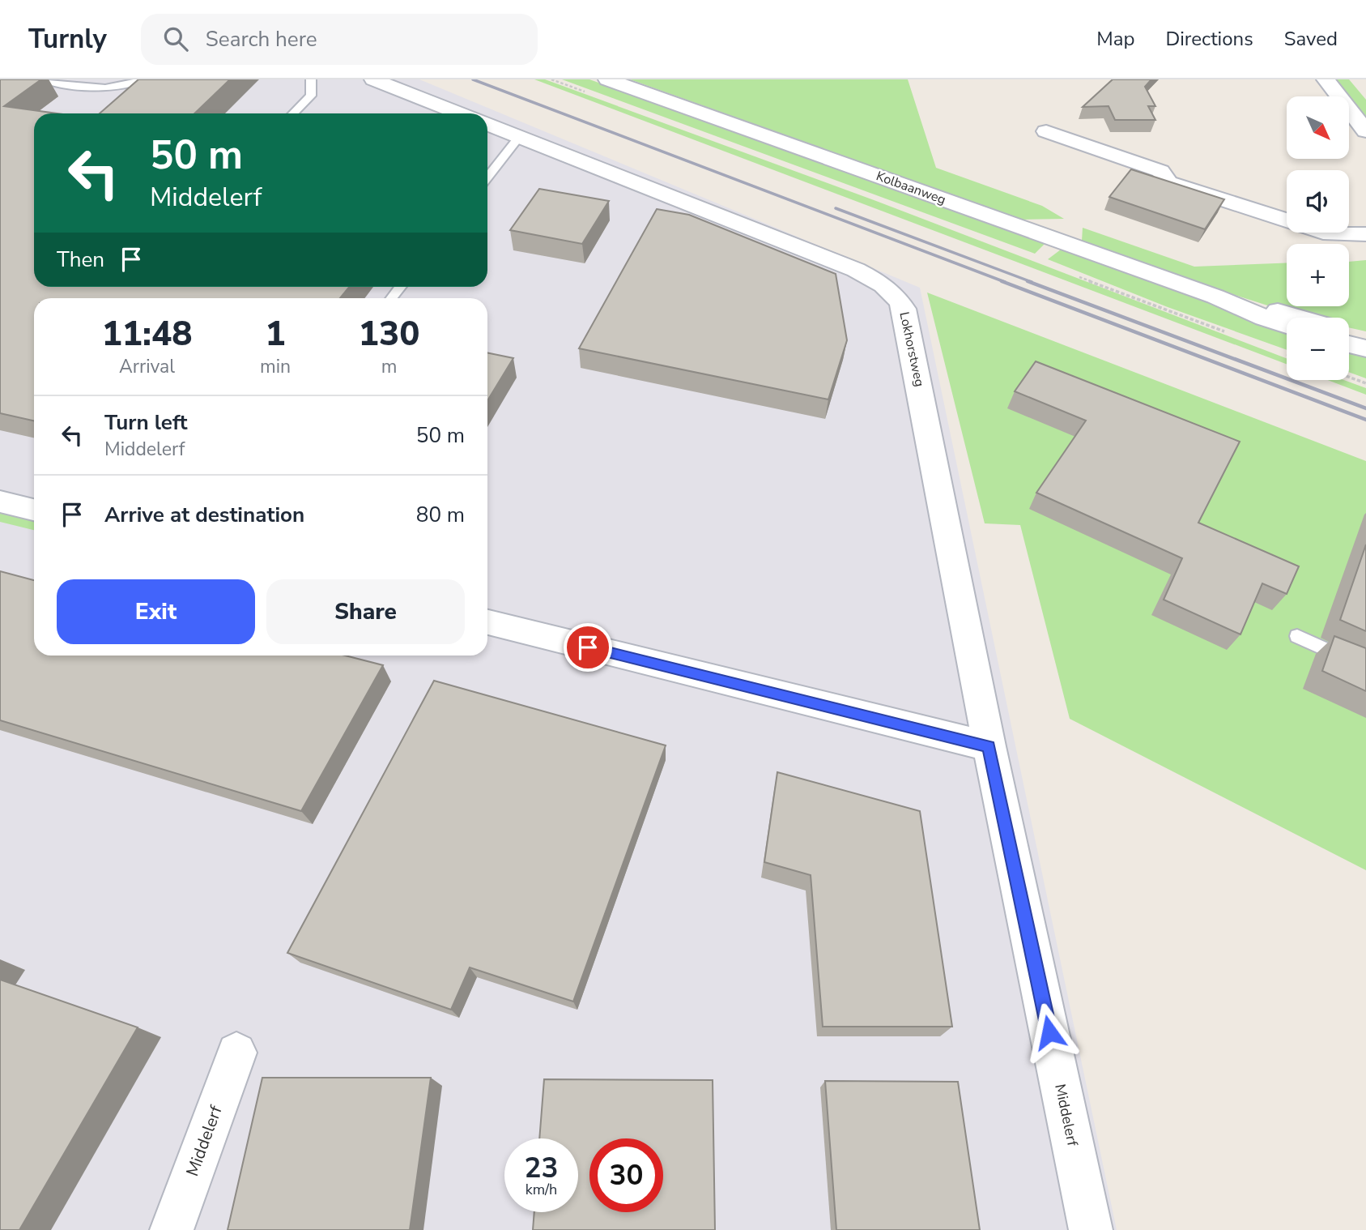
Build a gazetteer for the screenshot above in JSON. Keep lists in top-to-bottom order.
{
  "streets": {
    "street": ["Kolbaanweg", "Lokhorstweg", "Middelerf"]
  },
  "crossings": [
    ["Lokhorstweg", "Middelerf"]
  ],
  "north": "bottom right",
  "page": {
    "header": "Turnly",
    "search": "Search here",
    "nav": ["Map", "Directions", "Saved"],
    "map_buttons": ["+", "−"],
    "turn": ["50 m", "Middelerf"],
    "then": "Then",
    "eta": [
      "11:48",
      "Arrival",
      "1",
      "min",
      "130",
      "m"
    ],
    "list": [
      {
        "name": "Turn left",
        "note": "Middelerf",
        "value": "50 m"
      },
      {
        "name": "Arrive at destination",
        "value": "80 m"
      }
    ],
    "buttons": ["Exit", "Share"],
    "speed": "23 km/h",
    "limit": "30"
  }
}
